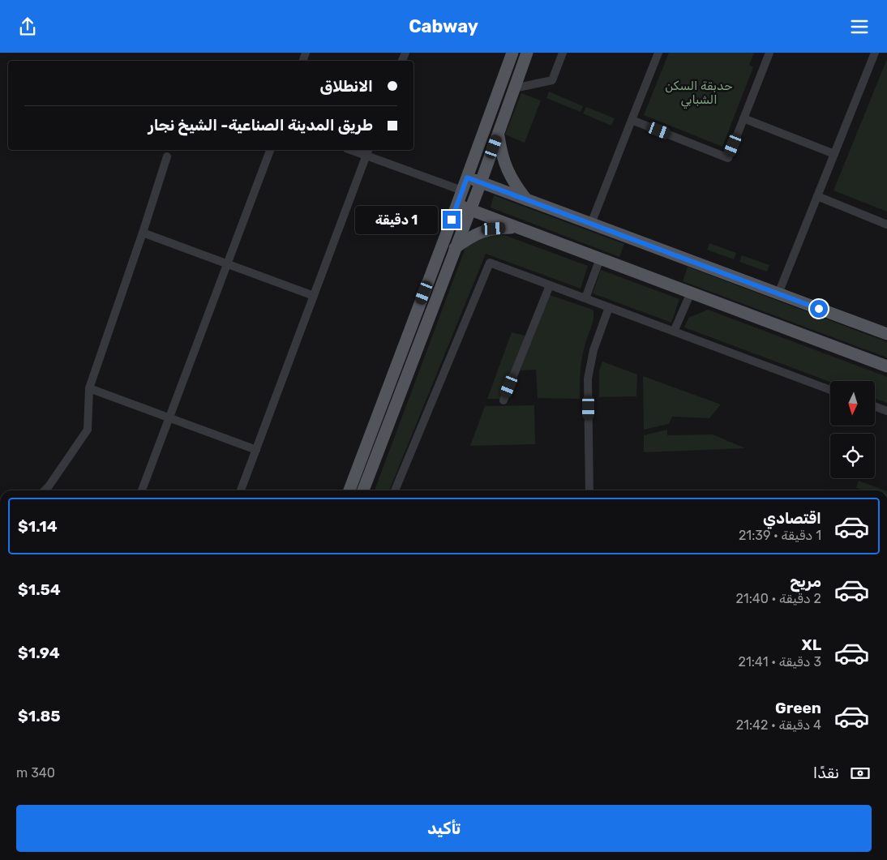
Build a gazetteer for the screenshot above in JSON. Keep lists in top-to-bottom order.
{
  "parks": ["حدبقة السكن الشبابي"],
  "north": "bottom",
  "page": {
    "header": "Cabway",
    "banner": ["الانطلاق", "طريق المدينة الصناعية- الشيخ نجار"],
    "bubble": "1 دقيقة",
    "list": [
      {
        "name": "اقتصادي",
        "note": "1 دقيقة · 21:39",
        "value": "$1.14"
      },
      {
        "name": "مريح",
        "note": "2 دقيقة · 21:40",
        "value": "$1.54"
      },
      {
        "name": "XL",
        "note": "3 دقيقة · 21:41",
        "value": "$1.94"
      },
      {
        "name": "Green",
        "note": "4 دقيقة · 21:42",
        "value": "$1.85"
      }
    ],
    "pay": ["نقدًا", "340 m"],
    "buttons": "تأكيد"
  }
}
